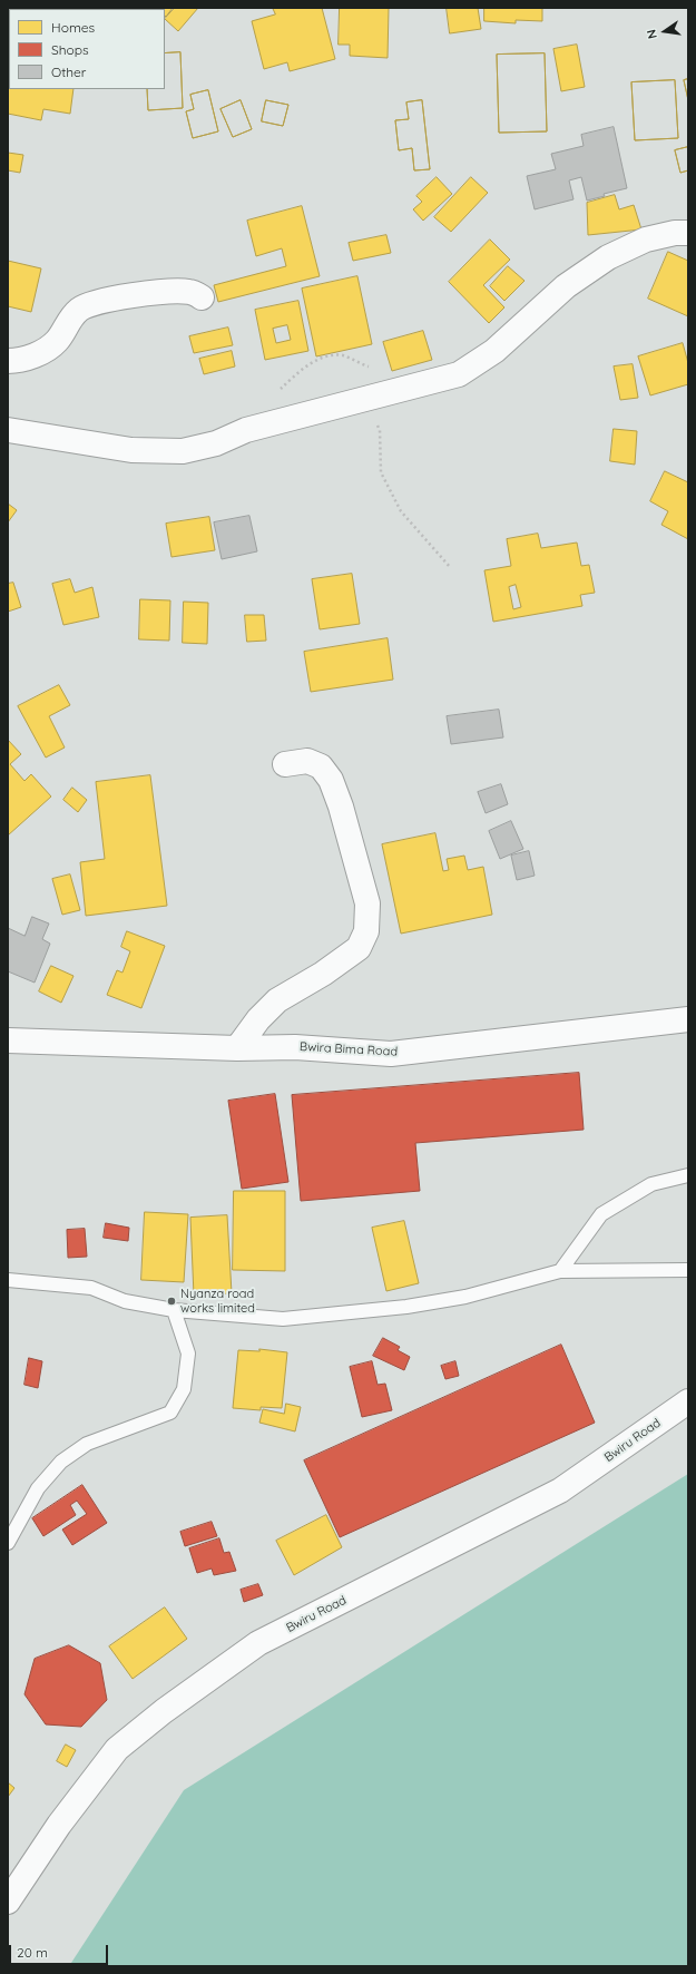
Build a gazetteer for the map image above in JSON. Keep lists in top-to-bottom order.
{
  "streets": {
    "street": ["Bwira Bima Road", "Bwiru Road"]
  },
  "places": ["Nyanza road works limited"],
  "legend": ["Homes", "Shops", "Other"],
  "scale_bar": "20 m",
  "north": "left"
}
